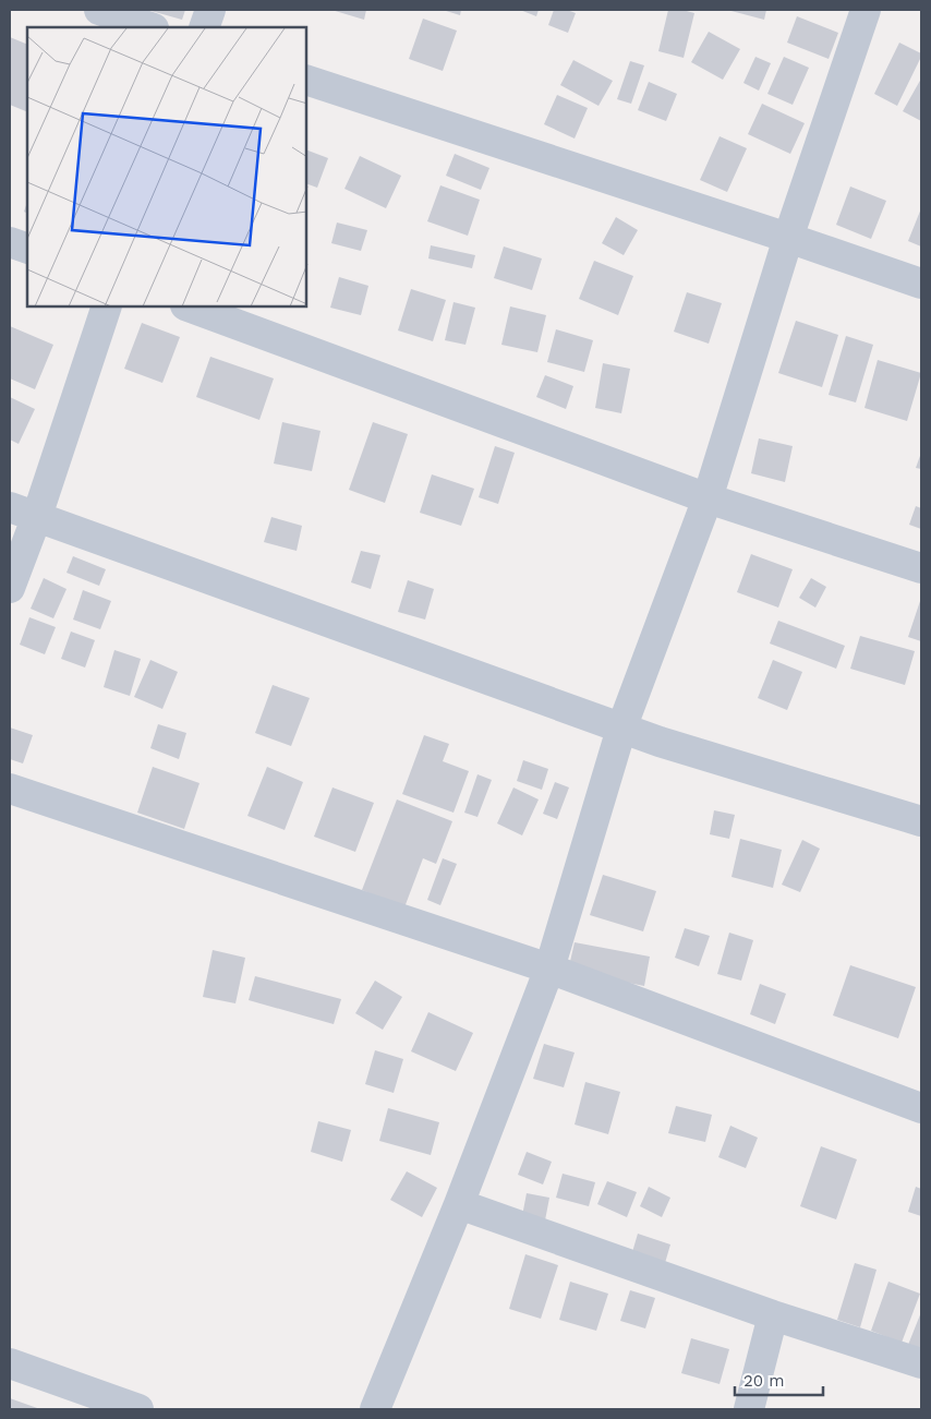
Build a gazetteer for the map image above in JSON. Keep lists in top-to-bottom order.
{
  "scale_bar": "20 m"
}
